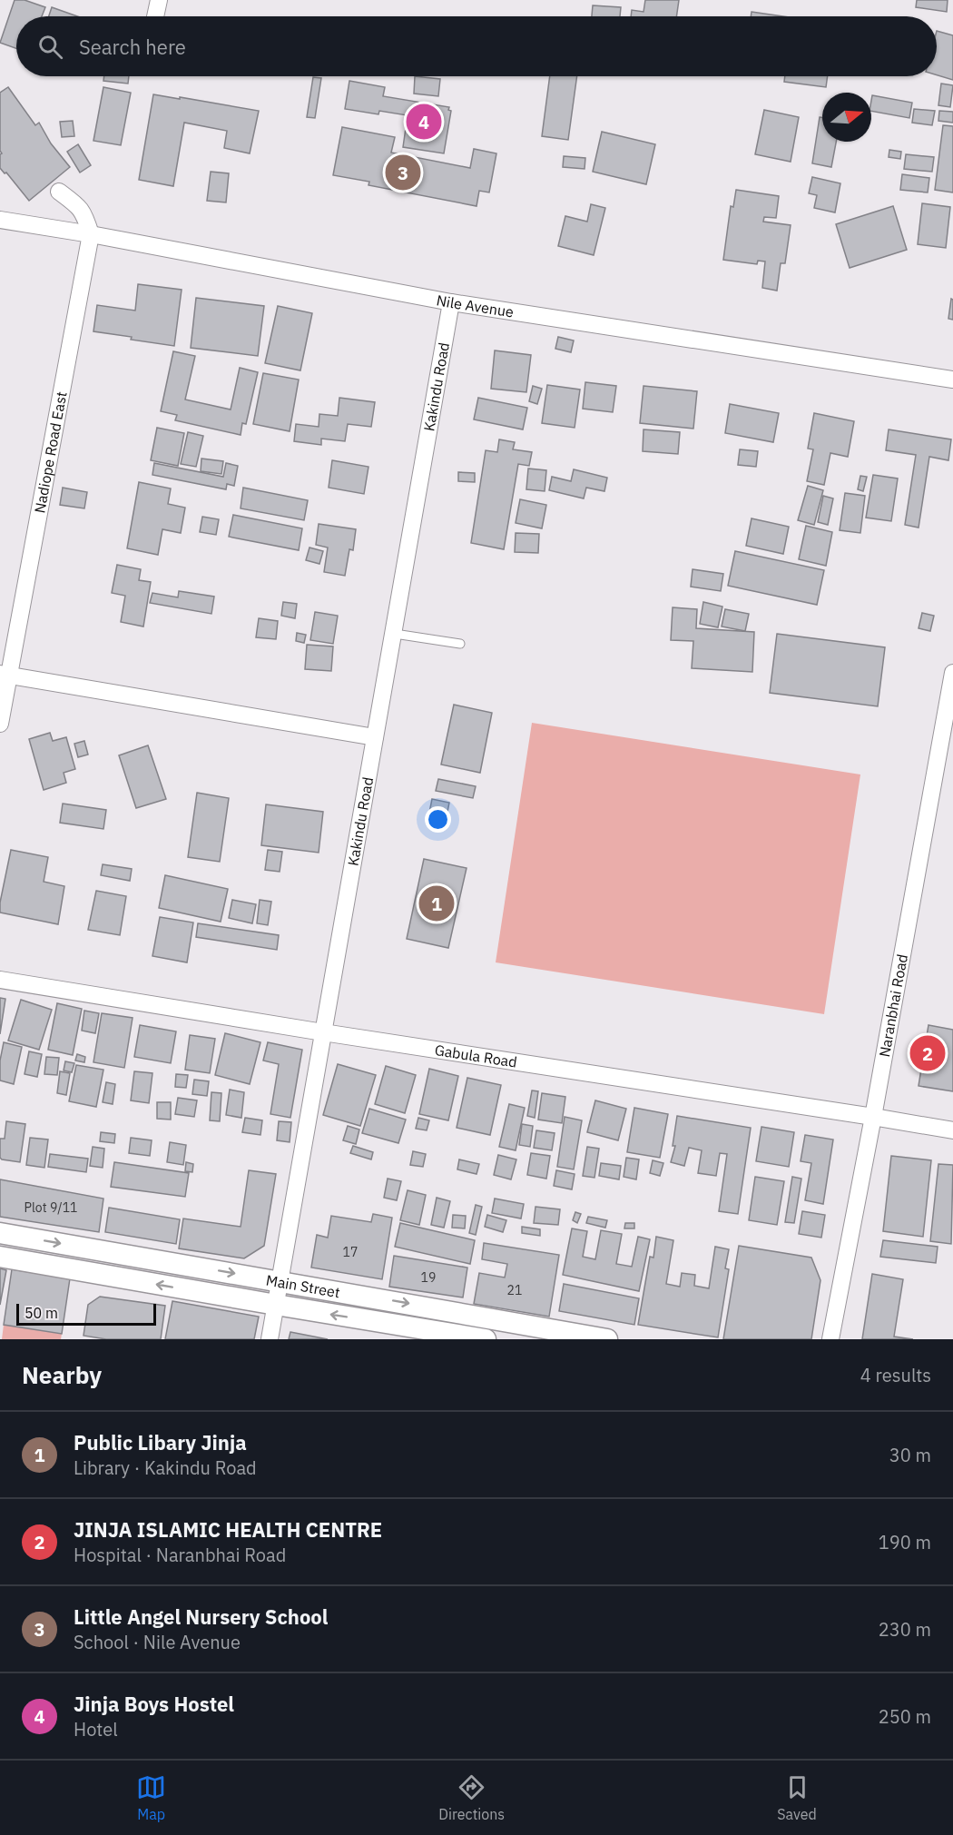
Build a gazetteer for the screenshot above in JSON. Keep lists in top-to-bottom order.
{
  "streets": {
    "street": [
      "Nile Avenue",
      "Kakindu Road",
      "Nadiope Road East",
      "Naranbhai Road",
      "Gabula Road",
      "Main Street"
    ]
  },
  "crossings": [
    ["Nile Avenue", "Kakindu Road"],
    ["Nile Avenue", "Nadiope Road East"],
    ["Kakindu Road", "Gabula Road"],
    ["Kakindu Road", "Main Street"],
    ["Naranbhai Road", "Gabula Road"]
  ],
  "house_numbers": [
    "Plot 9/11",
    "17",
    "19",
    "21"
  ],
  "scale_bar": "50 m",
  "north": "right",
  "page": {
    "search": "Search here",
    "pins": [
      "4",
      "3",
      "1",
      "2"
    ],
    "scale": "50 m",
    "heading": ["Nearby", "4 results"],
    "list": [
      {
        "mark": "1",
        "name": "Public Libary Jinja",
        "note": "Library · Kakindu Road",
        "value": "30 m"
      },
      {
        "mark": "2",
        "name": "JINJA ISLAMIC HEALTH CENTRE",
        "note": "Hospital · Naranbhai Road",
        "value": "190 m"
      },
      {
        "mark": "3",
        "name": "Little Angel Nursery School",
        "note": "School · Nile Avenue",
        "value": "230 m"
      },
      {
        "mark": "4",
        "name": "Jinja Boys Hostel",
        "note": "Hotel",
        "value": "250 m"
      }
    ],
    "nav": ["Map", "Directions", "Saved"]
  }
}
